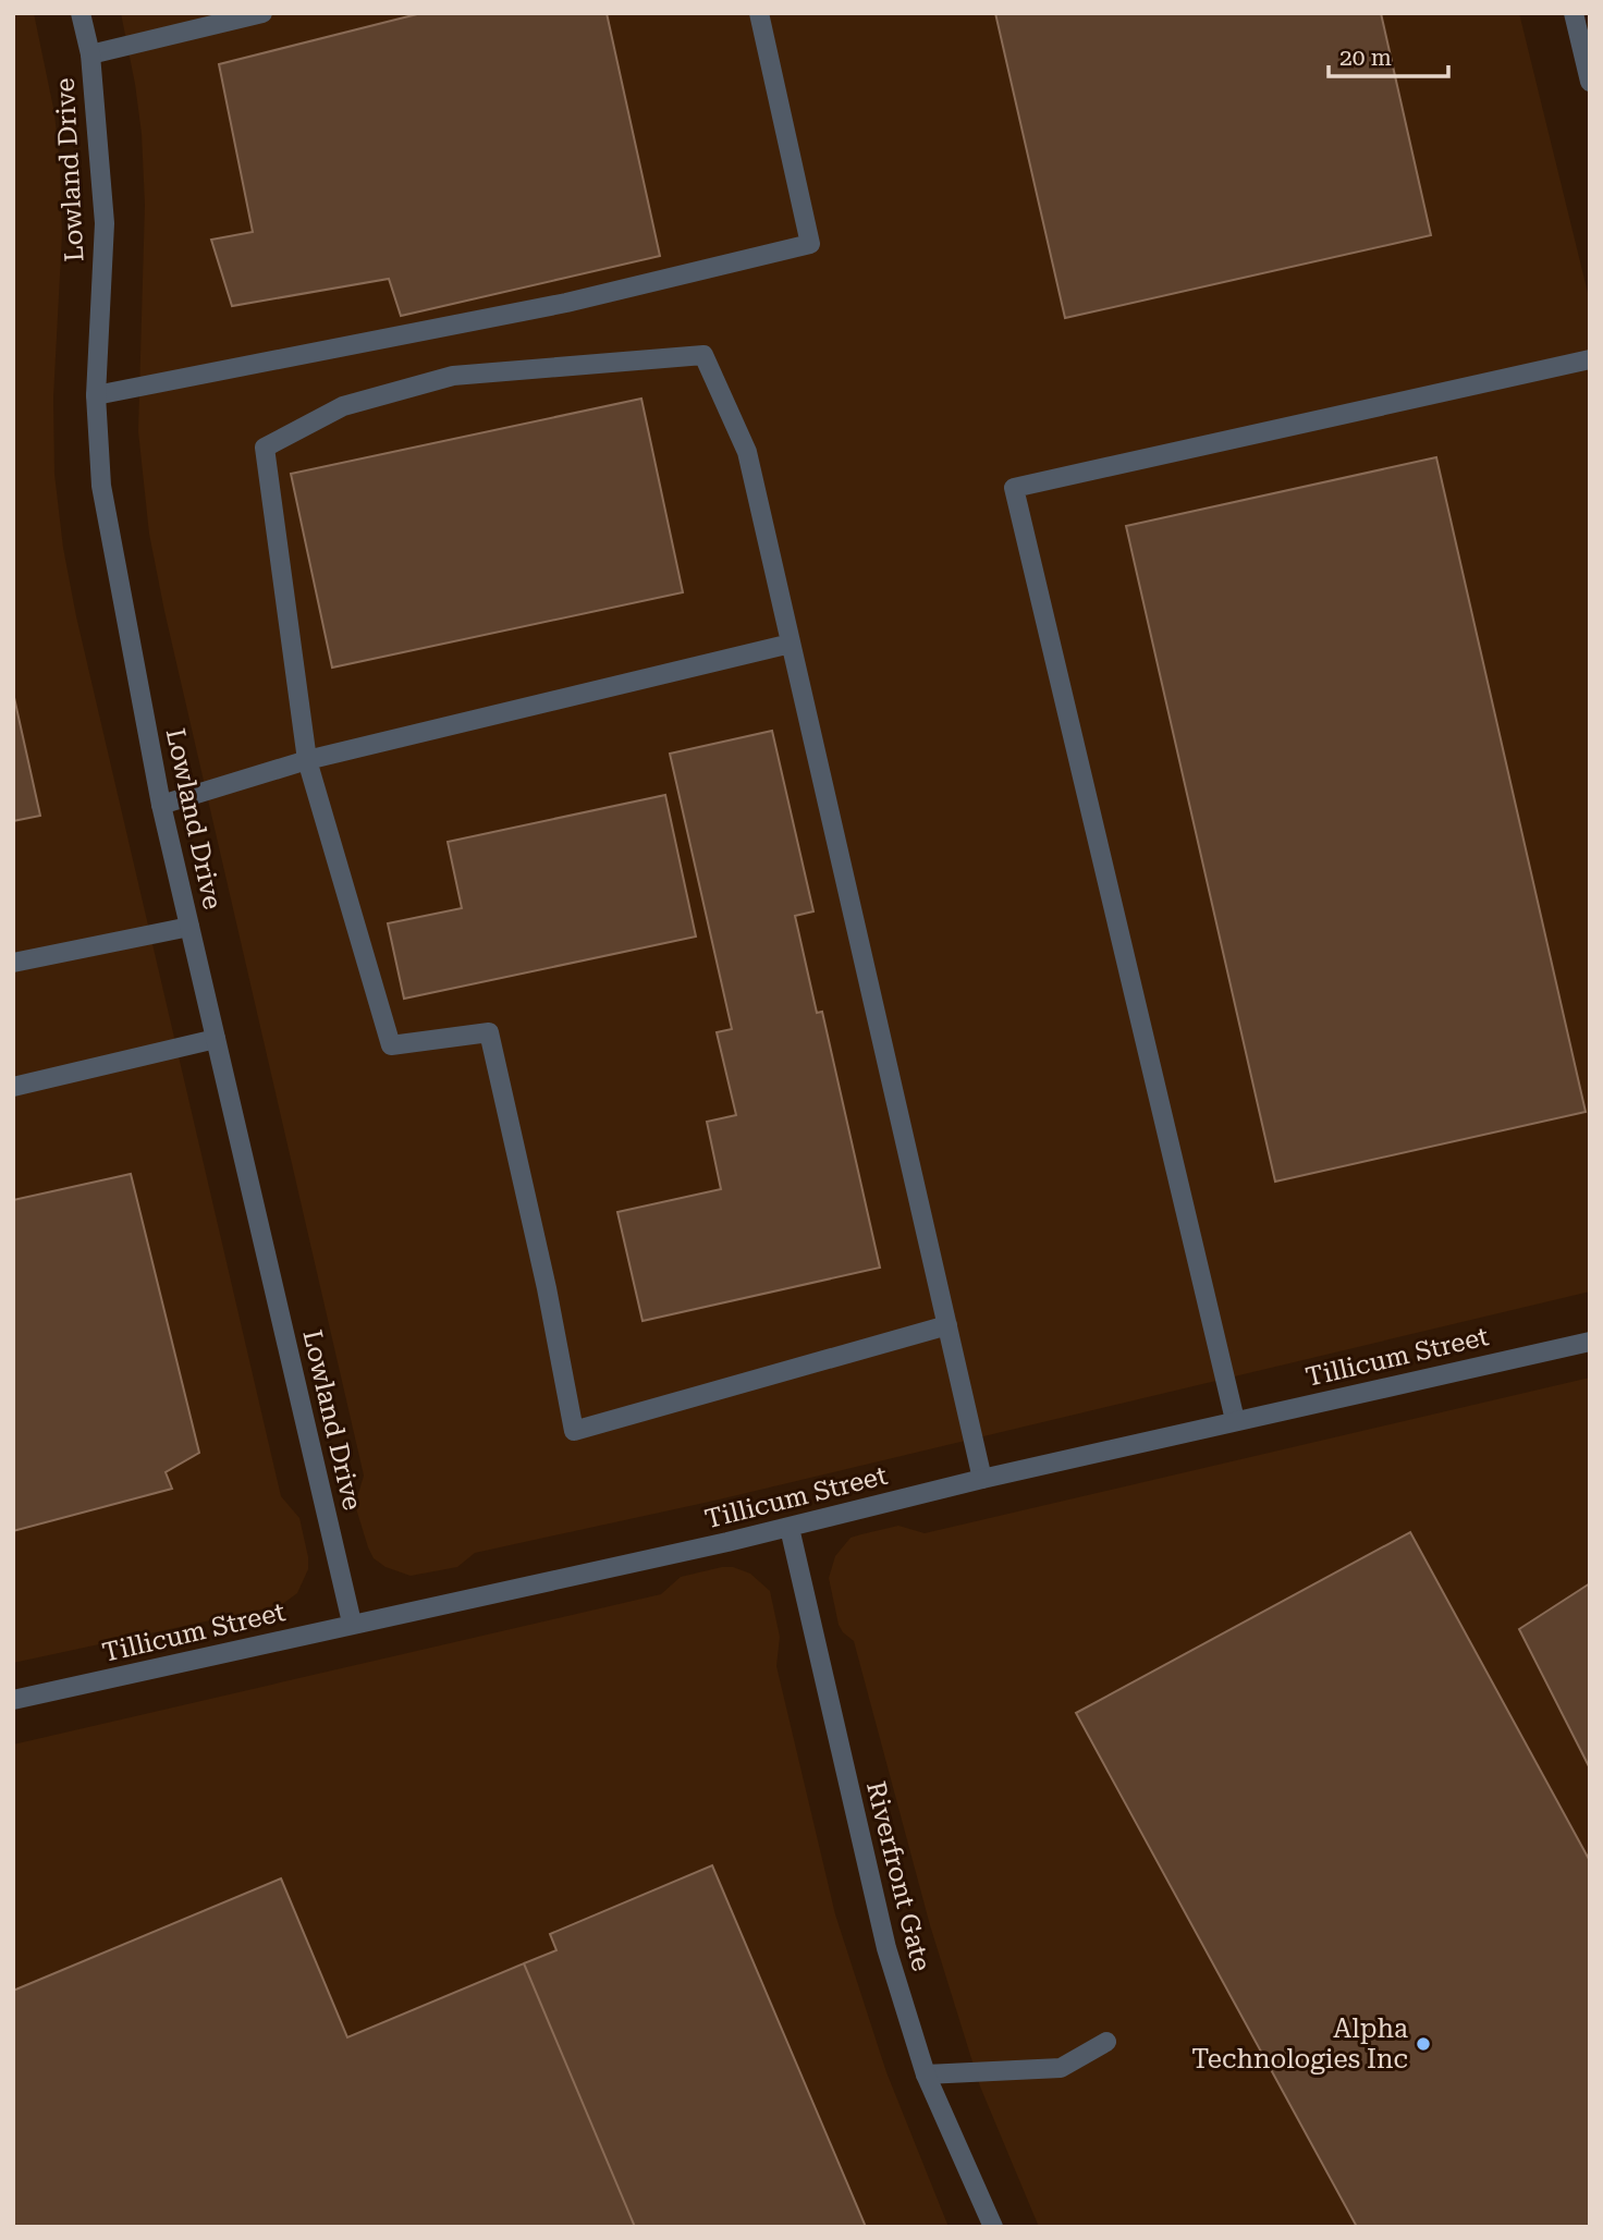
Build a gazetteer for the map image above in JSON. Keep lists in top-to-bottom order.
{
  "streets": {
    "street": ["Lowland Drive", "Tillicum Street", "Riverfront Gate"]
  },
  "crossings": [
    ["Lowland Drive", "Tillicum Street"],
    ["Tillicum Street", "Riverfront Gate"]
  ],
  "places": ["Alpha Technologies Inc"],
  "scale_bar": "20 m"
}
